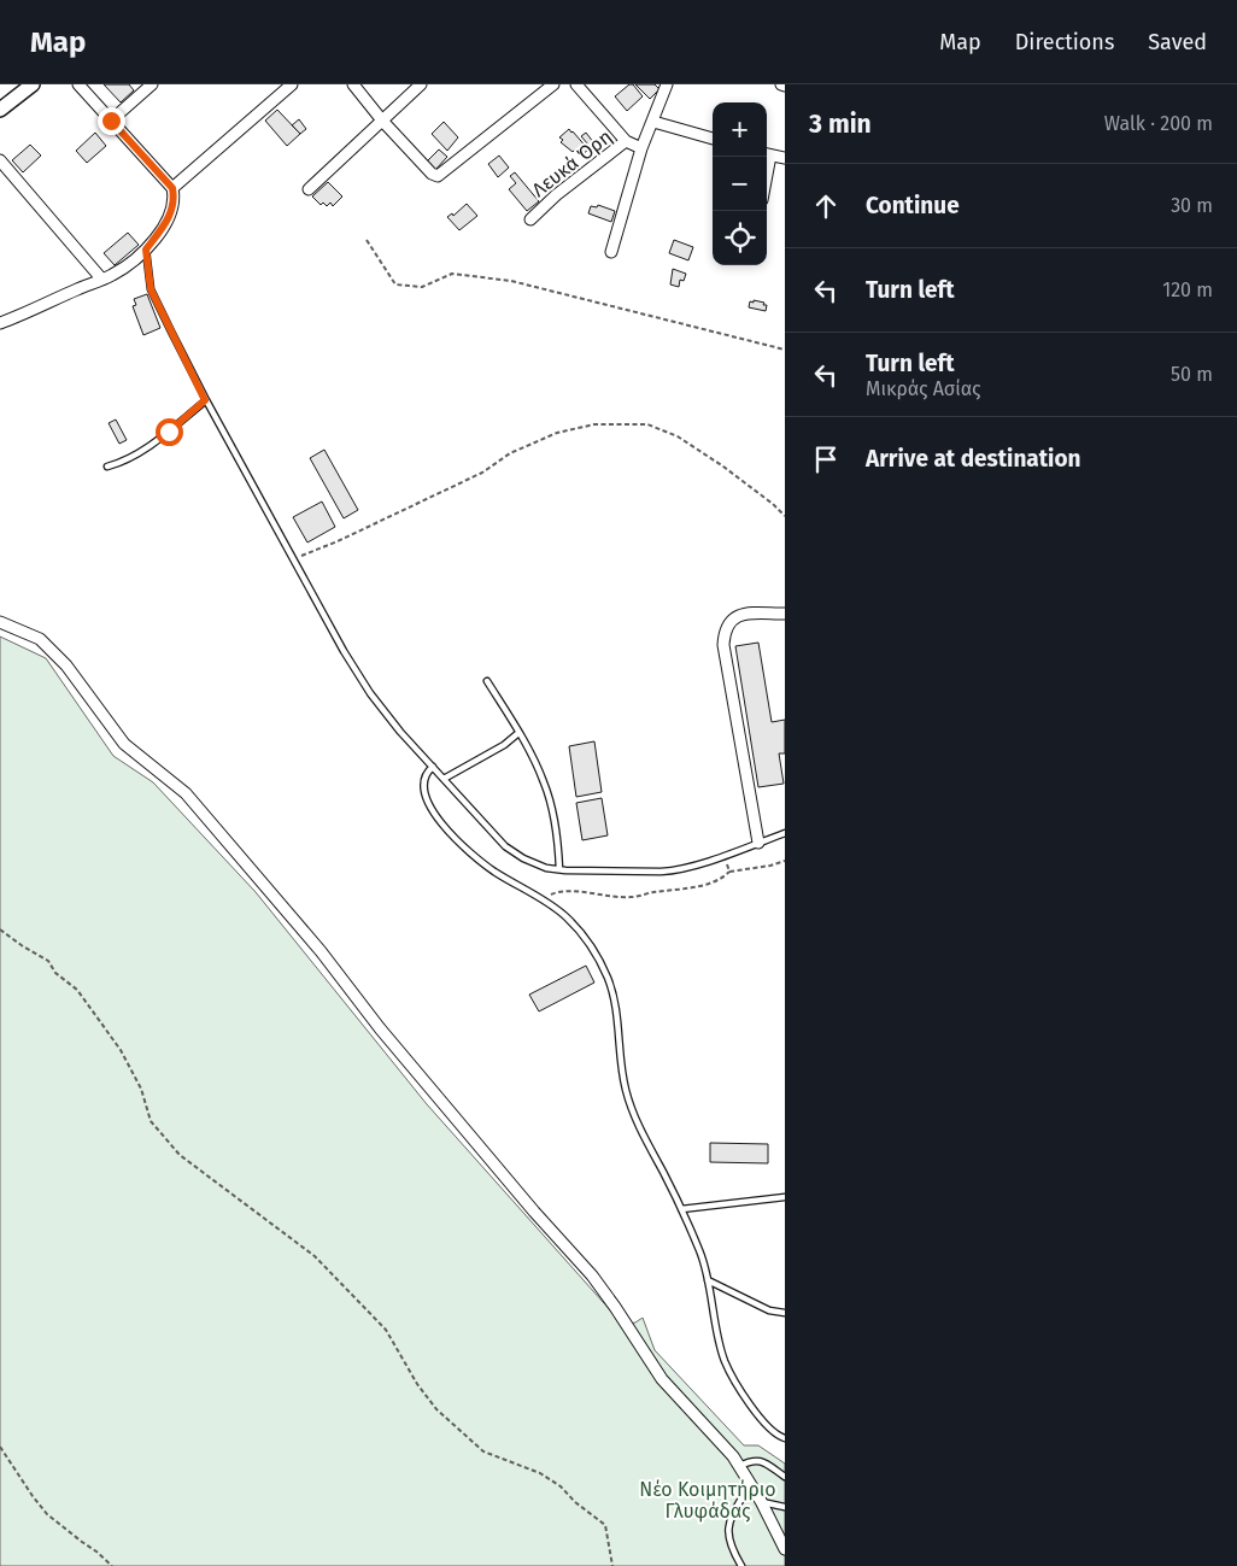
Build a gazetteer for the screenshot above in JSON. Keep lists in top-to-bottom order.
{
  "streets": {
    "street": ["Λευκά Όρη"]
  },
  "parks": ["Νέο Κοιμητήριο Γλυφάδας"],
  "page": {
    "header": "Map",
    "nav": ["Map", "Directions", "Saved"],
    "heading": ["3 min", "Walk · 200 m"],
    "map_buttons": ["+", "−"],
    "list": [
      ["Continue", "30 m"],
      ["Turn left", "120 m"],
      ["Turn left", "Μικράς Ασίας", "50 m"],
      "Arrive at destination"
    ]
  }
}
